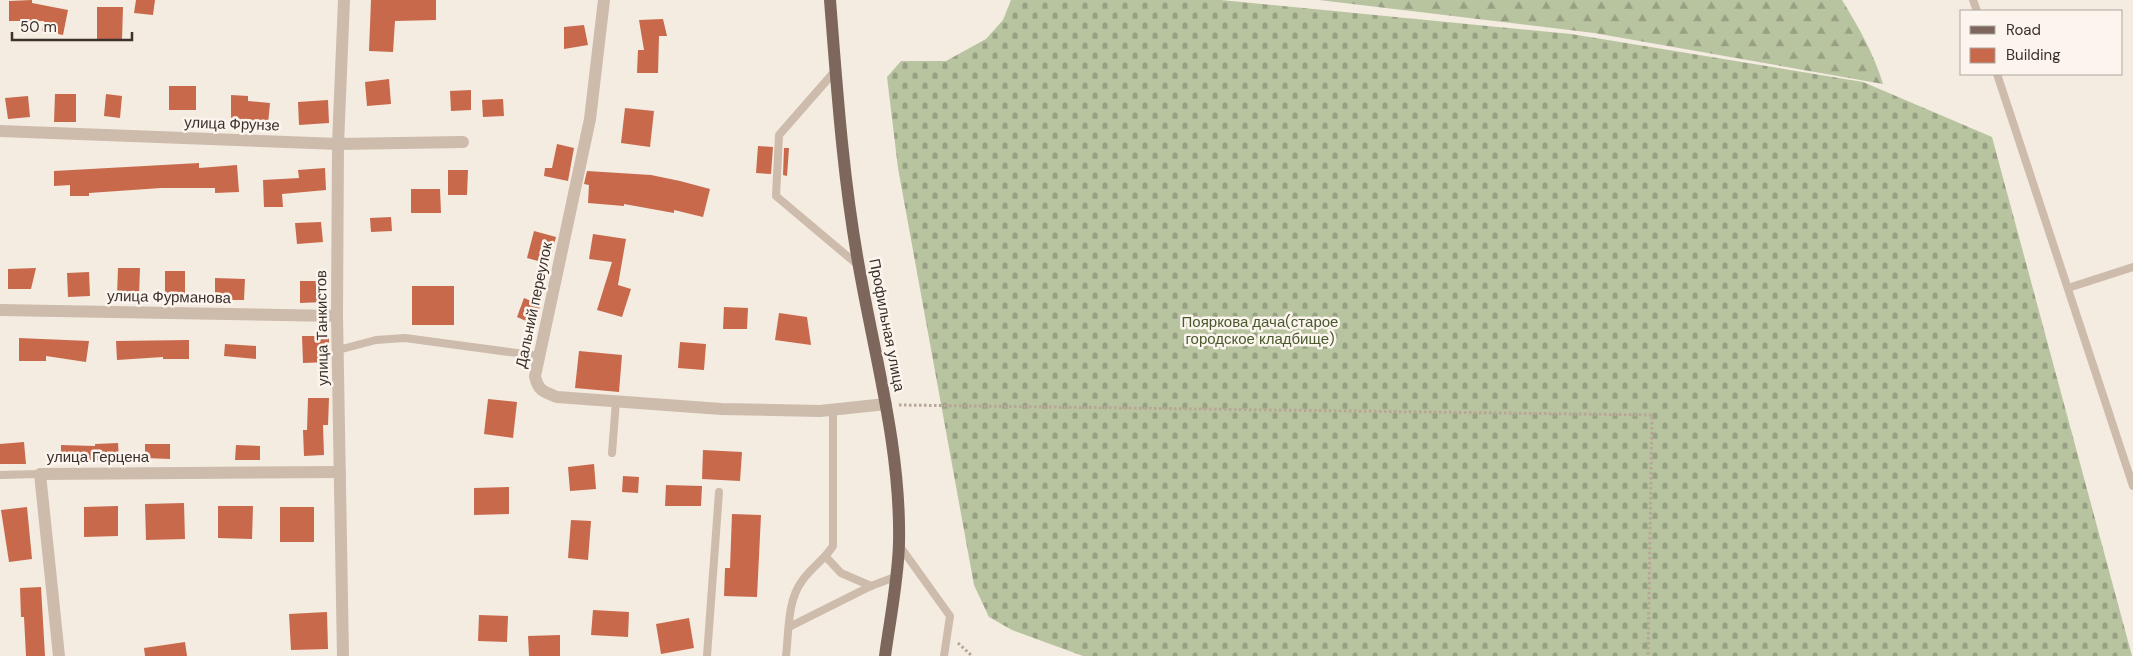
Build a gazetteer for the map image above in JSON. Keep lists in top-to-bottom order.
{
  "streets": {
    "main road": ["Профильная улица"],
    "street": [
      "улица Фрунзе",
      "улица Фурманова",
      "Дальний переулок",
      "улица Танкистов",
      "улица Герцена"
    ]
  },
  "crossings": [
    ["улица Фрунзе", "улица Танкистов"],
    ["улица Фурманова", "улица Танкистов"],
    ["Дальний переулок", "Профильная улица"],
    ["улица Танкистов", "улица Герцена"]
  ],
  "parks": ["Пояркова дача(старое городское кладбище)"],
  "legend": ["Road", "Building"],
  "scale_bar": "50 m"
}
